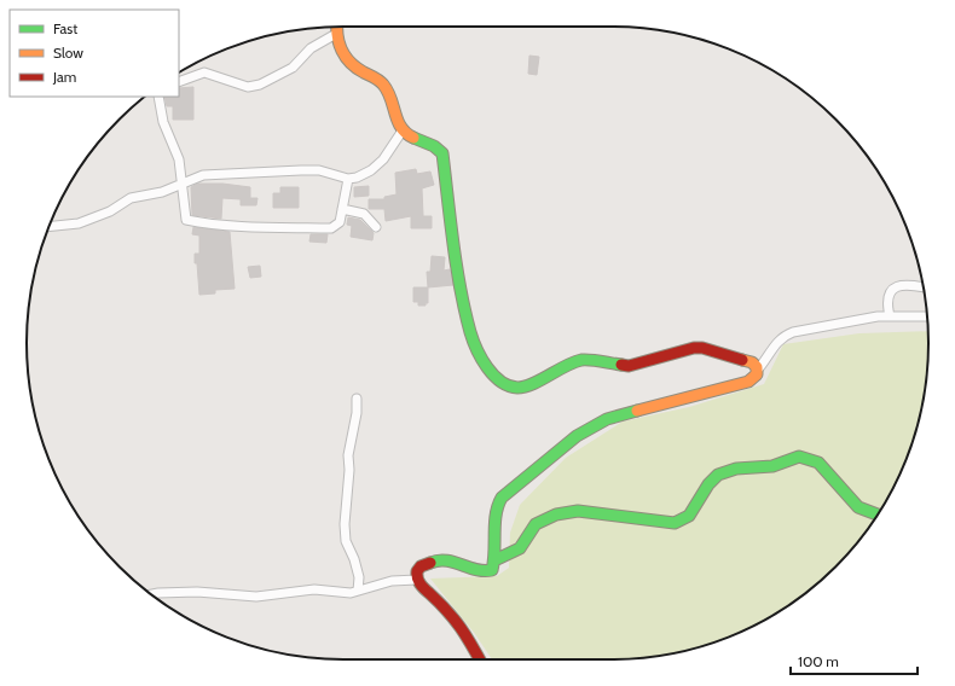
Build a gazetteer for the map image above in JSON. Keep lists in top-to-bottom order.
{
  "legend": ["Fast", "Slow", "Jam"],
  "scale_bar": "100 m"
}
